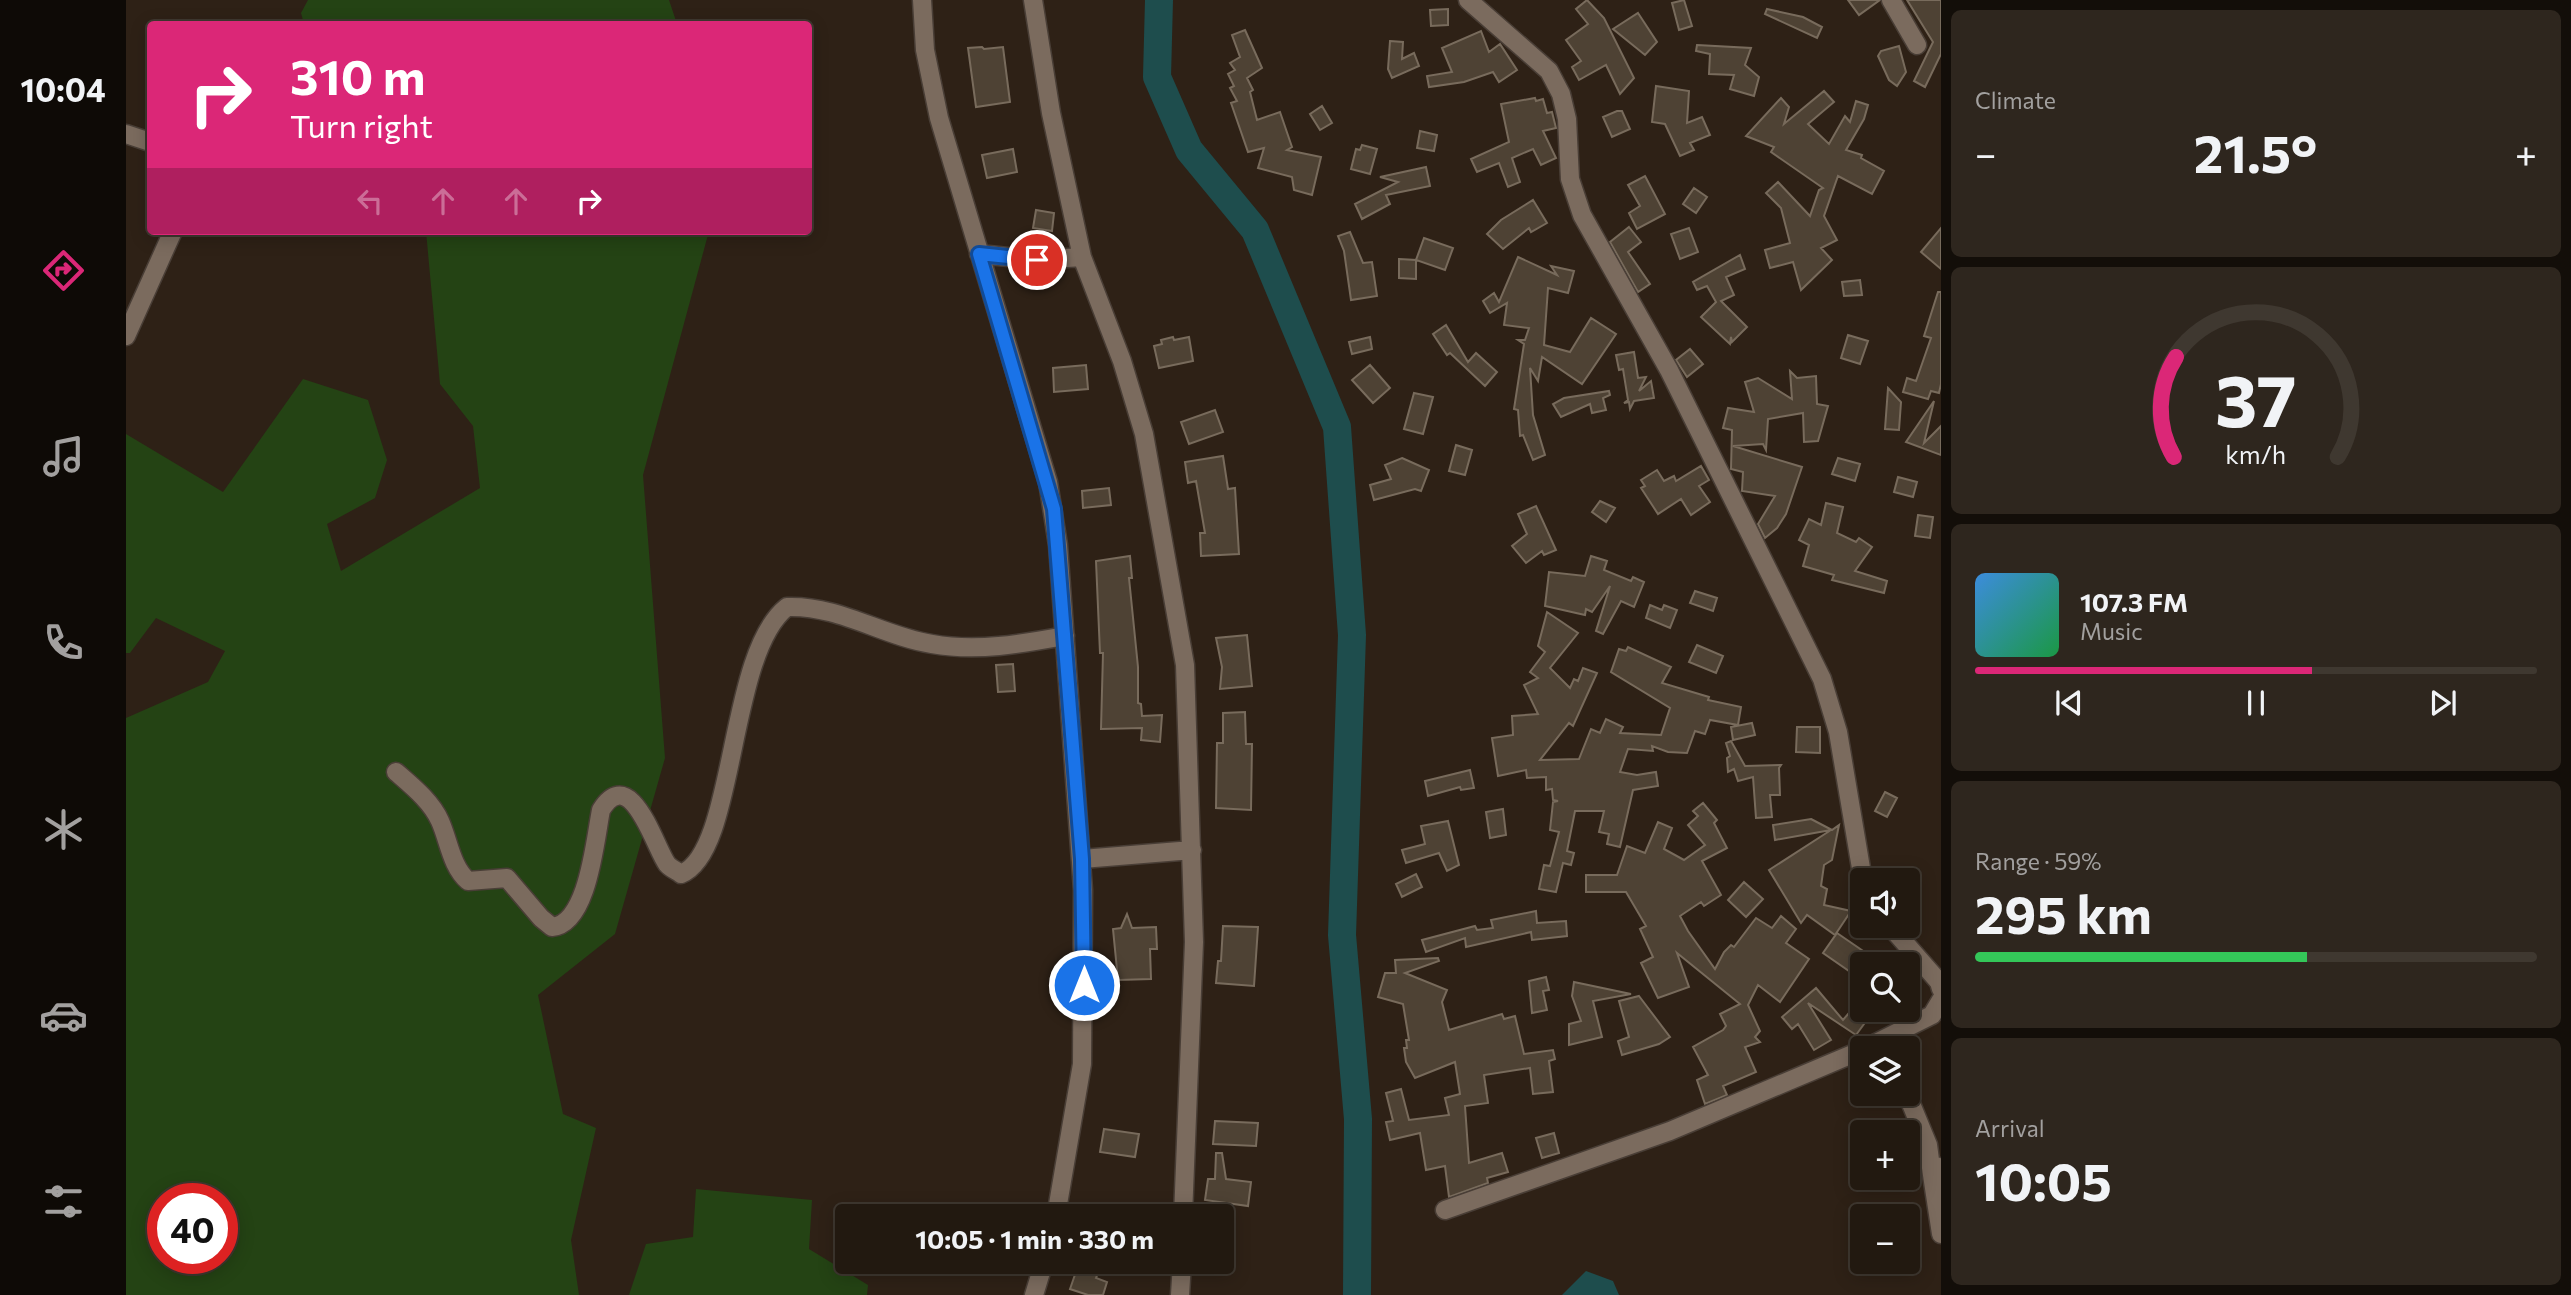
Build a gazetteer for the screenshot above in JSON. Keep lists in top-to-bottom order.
{
  "page": {
    "tabs": "10:04",
    "tile": [
      "Climate",
      ["Range · 59%", "295 km"],
      ["Arrival", "10:05"]
    ],
    "turn": ["310 m", "Turn right"],
    "heat": ["−", "21.5°", "+"],
    "song": ["107.3 FM", "Music"],
    "map_buttons": ["+", "−"],
    "limit": "40",
    "trip": "10:05 · 1 min · 330 m",
    "gauge": ["37", "km/h"]
  }
}
